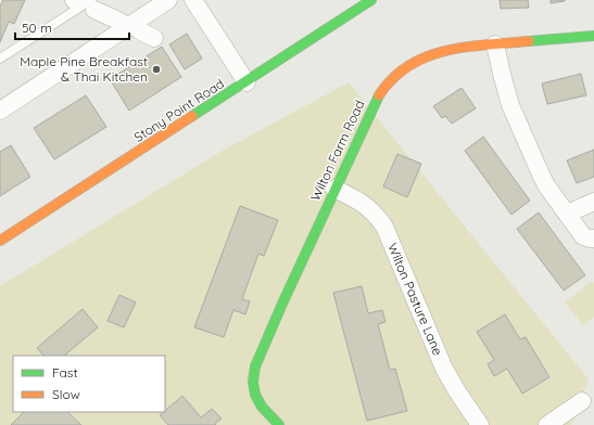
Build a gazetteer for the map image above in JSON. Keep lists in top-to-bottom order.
{
  "streets": {
    "street": ["Stony Point Road", "Wilton Farm Road", "Wilton Pasture Lane"]
  },
  "crossings": [
    ["Wilton Farm Road", "Wilton Pasture Lane"]
  ],
  "places": ["Maple Pine Breakfast & Thai Kitchen"],
  "legend": ["Fast", "Slow"],
  "scale_bar": "50 m"
}
